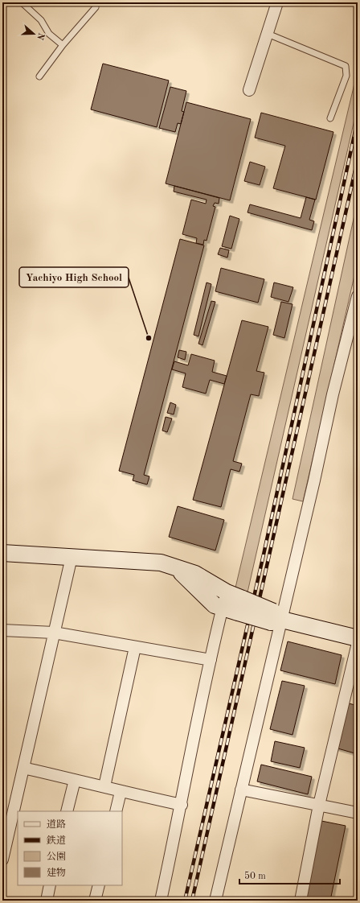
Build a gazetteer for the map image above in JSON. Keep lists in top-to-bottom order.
{
  "places": ["Yachiyo High School"],
  "legend": [
    "道路",
    "鉄道",
    "公園",
    "建物"
  ],
  "scale_bar": "50 m",
  "north": "right"
}
